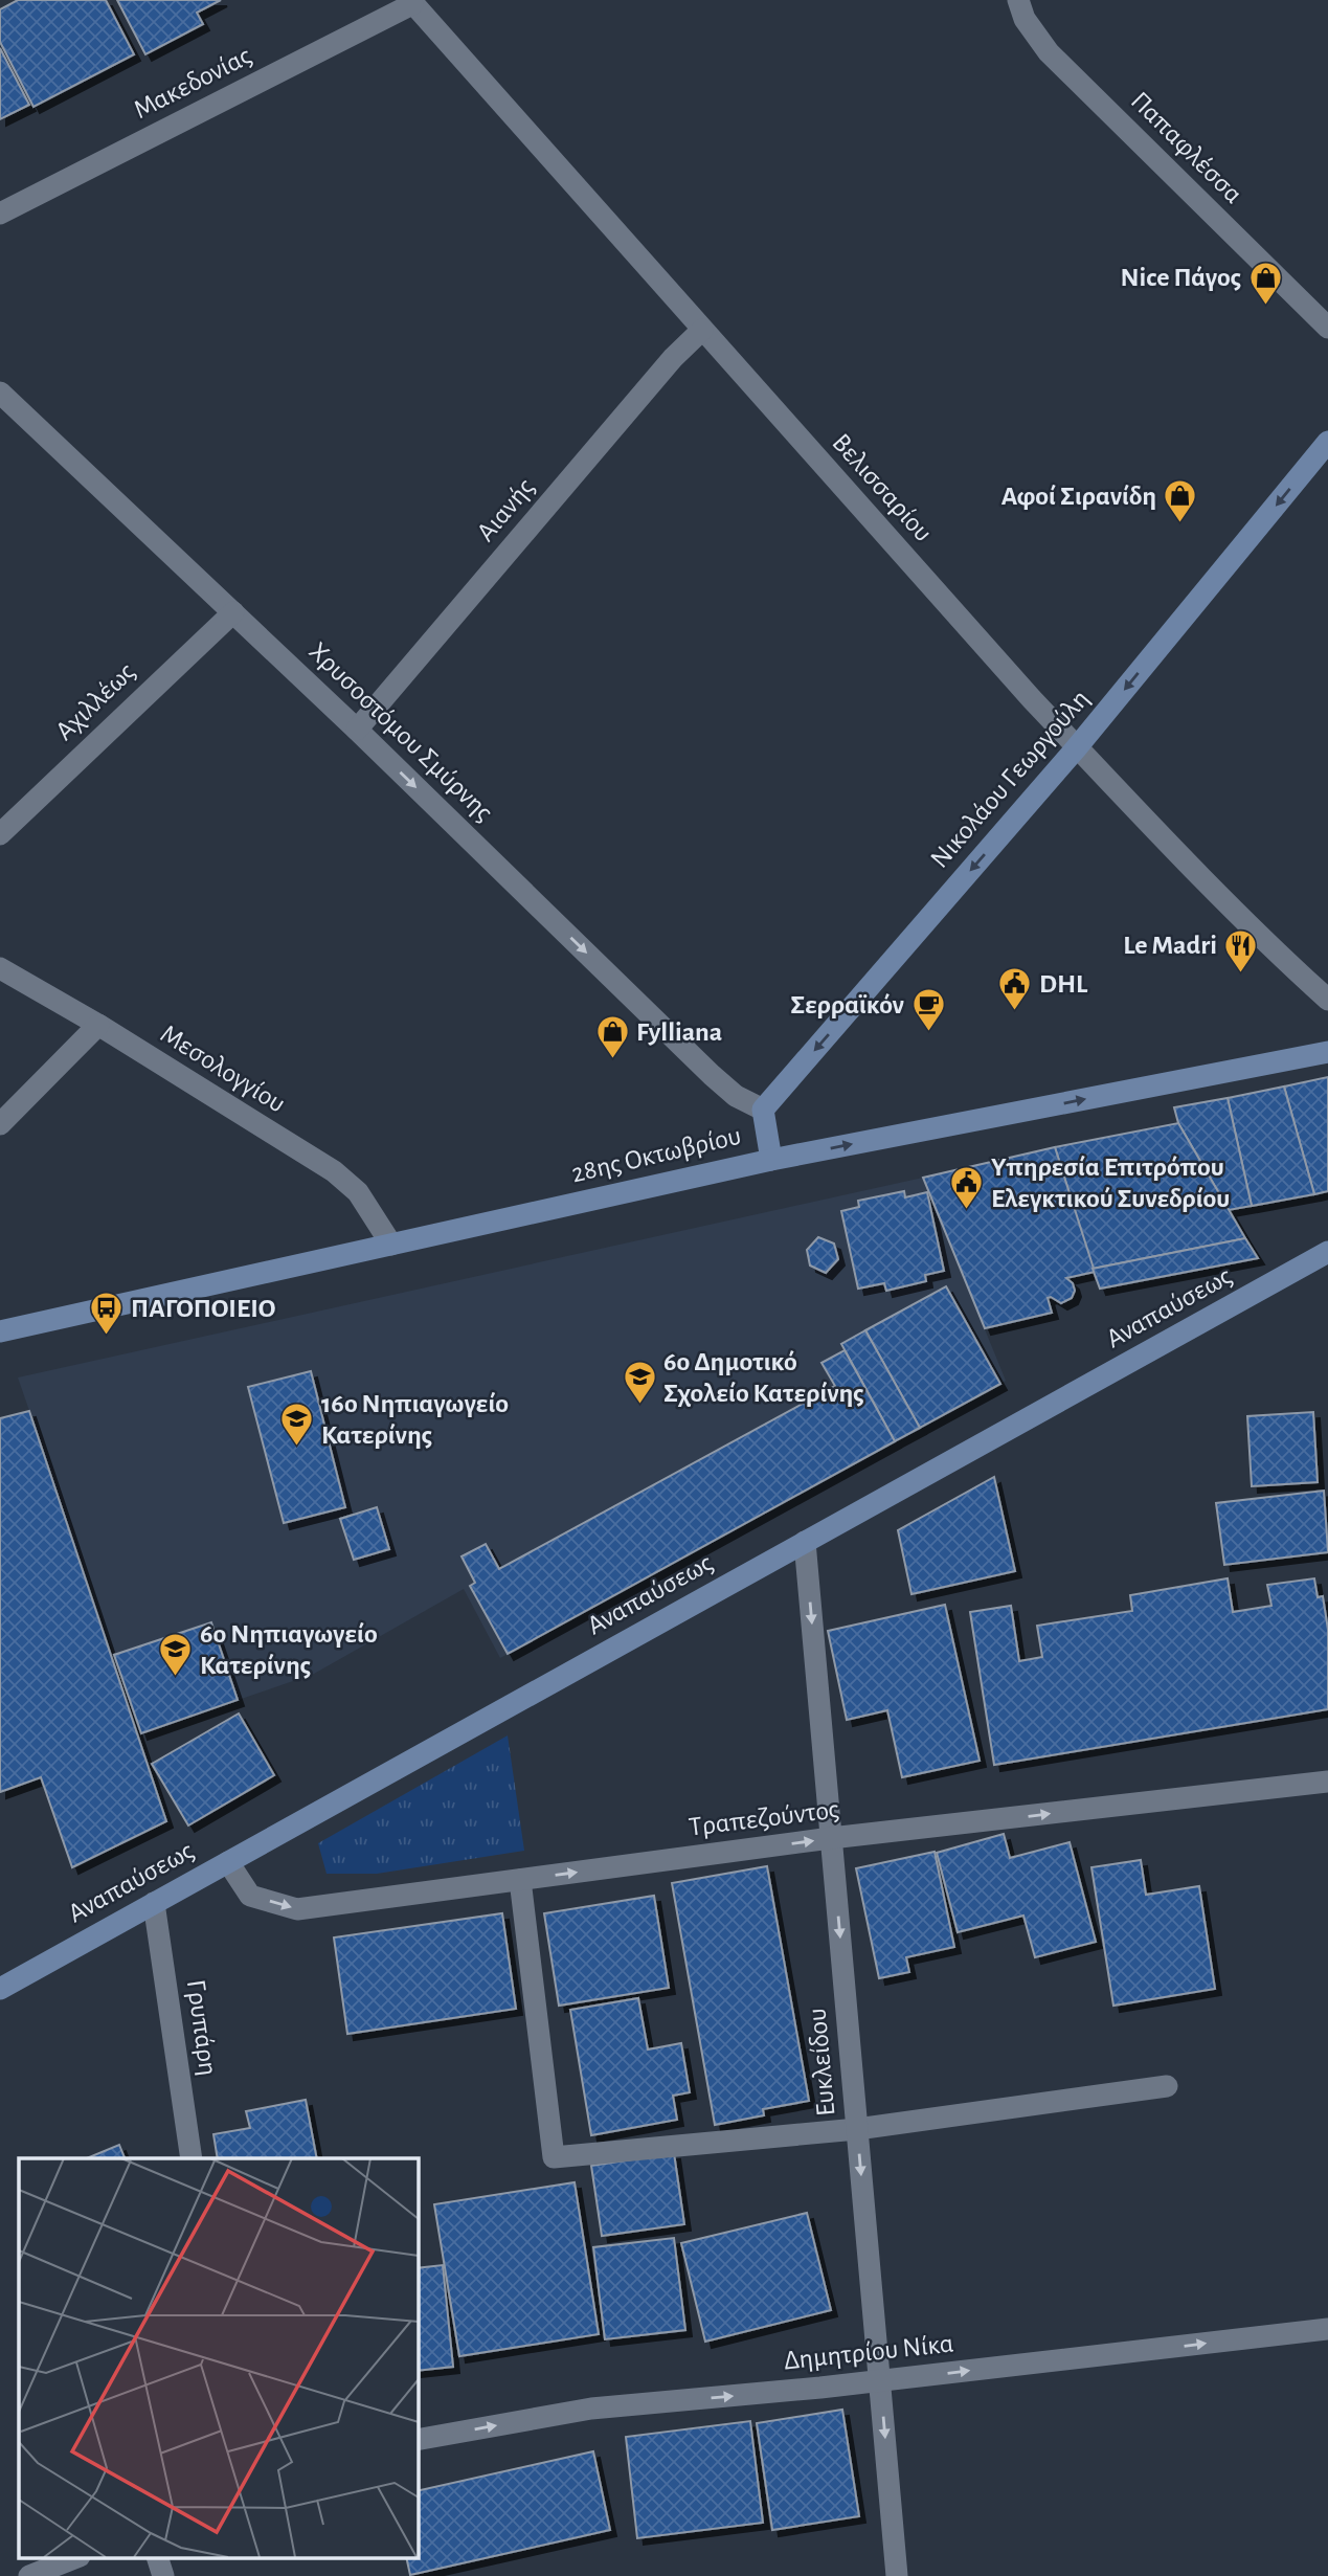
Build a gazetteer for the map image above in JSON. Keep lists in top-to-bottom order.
{
  "streets": {
    "main road": ["Νικολάου Γεωργούλη", "28ης Οκτωβρίου", "Αναπαύσεως"],
    "street": [
      "Μακεδονίας",
      "Παπαφλέσσα",
      "Βελισσαρίου",
      "Αιανής",
      "Αχιλλέως",
      "Χρυσοστόμου Σμύρνης",
      "Μεσολογγίου",
      "Τραπεζούντος",
      "Γρυπάρη",
      "Ευκλείδου",
      "Δημητρίου Νίκα"
    ]
  },
  "crossings": [
    ["Μακεδονίας", "Βελισσαρίου"],
    ["Βελισσαρίου", "Αιανής"],
    ["Βελισσαρίου", "Νικολάου Γεωργούλη"],
    ["Αιανής", "Χρυσοστόμου Σμύρνης"],
    ["Αχιλλέως", "Χρυσοστόμου Σμύρνης"],
    ["Χρυσοστόμου Σμύρνης", "Νικολάου Γεωργούλη"],
    ["Μεσολογγίου", "28ης Οκτωβρίου"],
    ["Αναπαύσεως", "Τραπεζούντος"],
    ["Αναπαύσεως", "Γρυπάρη"],
    ["Αναπαύσεως", "Ευκλείδου"],
    ["Τραπεζούντος", "Ευκλείδου"],
    ["Ευκλείδου", "Δημητρίου Νίκα"]
  ],
  "one_way": [
    "Χρυσοστόμου Σμύρνης",
    "Νικολάου Γεωργούλη",
    "28ης Οκτωβρίου",
    "Τραπεζούντος",
    "Ευκλείδου",
    "Δημητρίου Νίκα"
  ],
  "places": {
    "shop": ["Nice Πάγος", "Αφοί Σιρανίδη", "Fylliana"],
    "restaurant": ["Le Madri"],
    "public building": ["DHL", "Υπηρεσία Επιτρόπου Ελεγκτικού Συνεδρίου"],
    "cafe": ["Σερραϊκόν"],
    "bus stop": ["ΠΑΓΟΠΟΙΕΙΟ"],
    "school or university": ["6ο Δημοτικό Σχολείο Κατερίνης", "16ο Νηπιαγωγείο Κατερίνης", "6ο Νηπιαγωγείο Κατερίνης"]
  }
}
